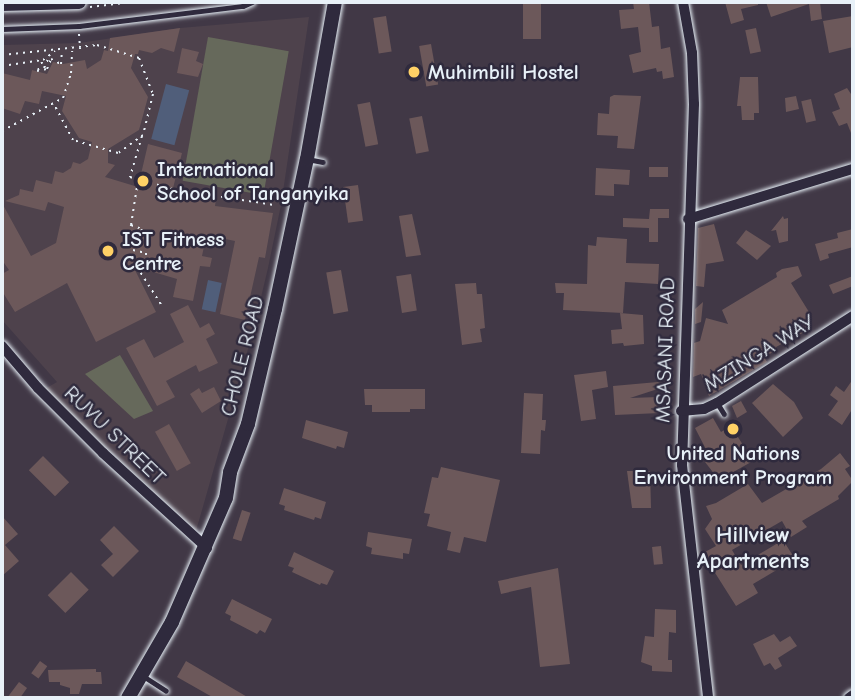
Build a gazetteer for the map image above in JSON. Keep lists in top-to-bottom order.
{
  "streets": {
    "street": [
      "MSASANI ROAD",
      "MZINGA WAY",
      "CHOLE ROAD",
      "RUVU STREET"
    ]
  },
  "crossings": [
    ["MSASANI ROAD", "MZINGA WAY"],
    ["CHOLE ROAD", "RUVU STREET"]
  ],
  "districts": ["Hillview Apartments"],
  "places": [
    "Muhimbili Hostel",
    "International School of Tanganyika",
    "IST Fitness Centre",
    "United Nations Environment Program"
  ]
}
